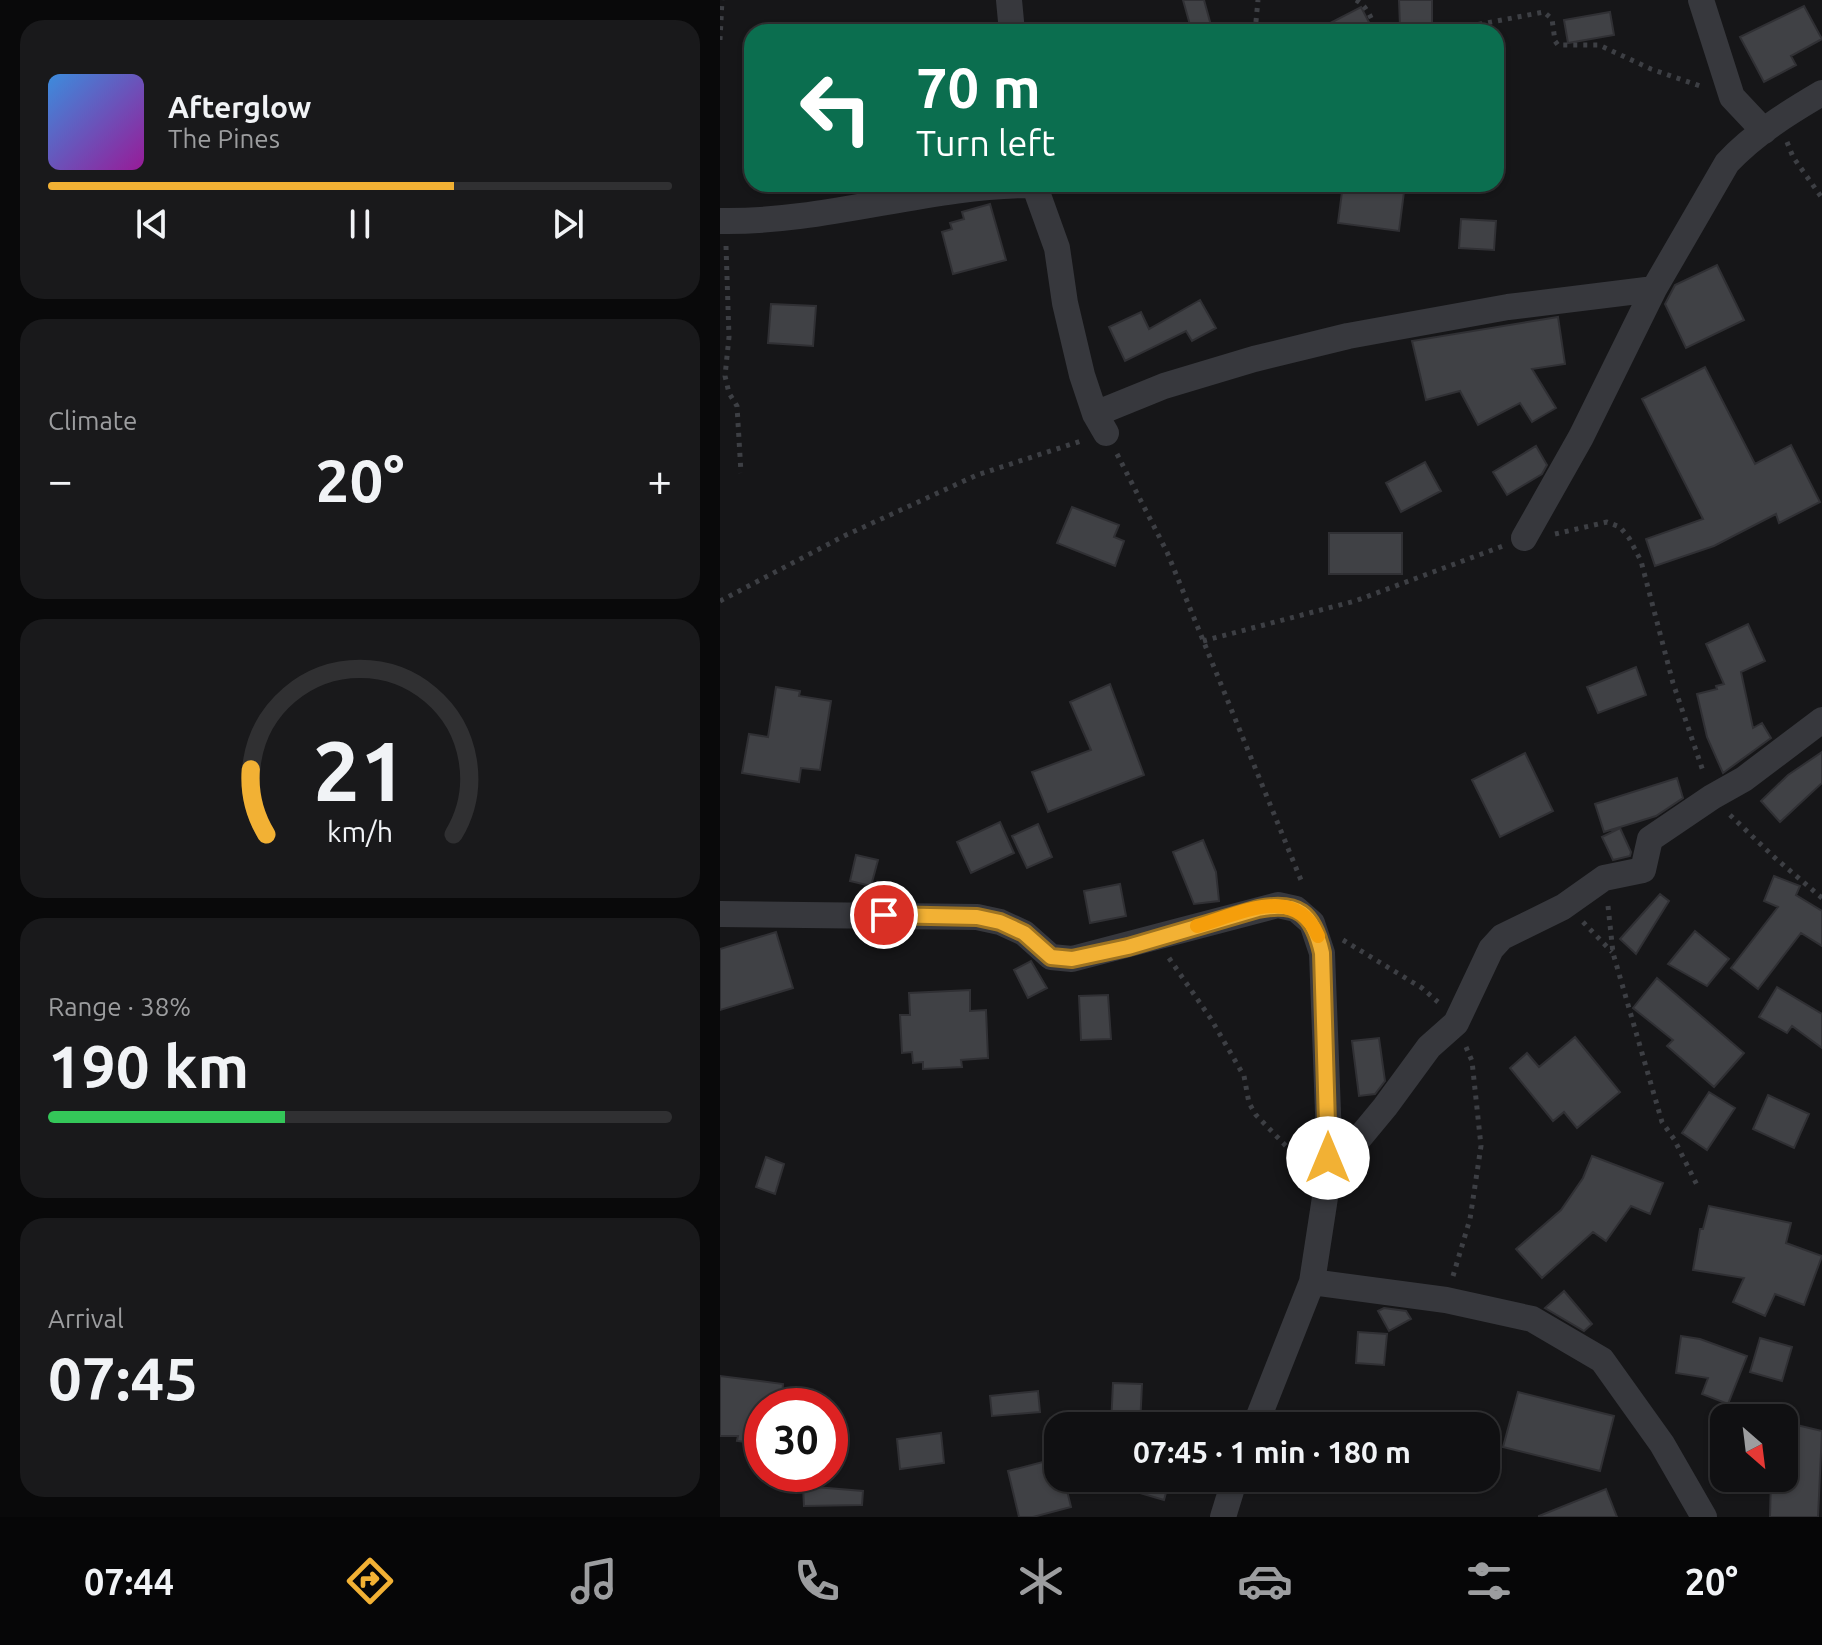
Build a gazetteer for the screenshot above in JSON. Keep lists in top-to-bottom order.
{
  "north": "bottom right",
  "page": {
    "turn": ["70 m", "Turn left"],
    "song": ["Afterglow", "The Pines"],
    "tile": [
      "Climate",
      ["Range · 38%", "190 km"],
      ["Arrival", "07:45"]
    ],
    "heat": ["−", "20°", "+"],
    "limit": "30",
    "trip": "07:45 · 1 min · 180 m",
    "tabs": ["07:44", "20°"],
    "gauge": ["21", "km/h"]
  }
}
